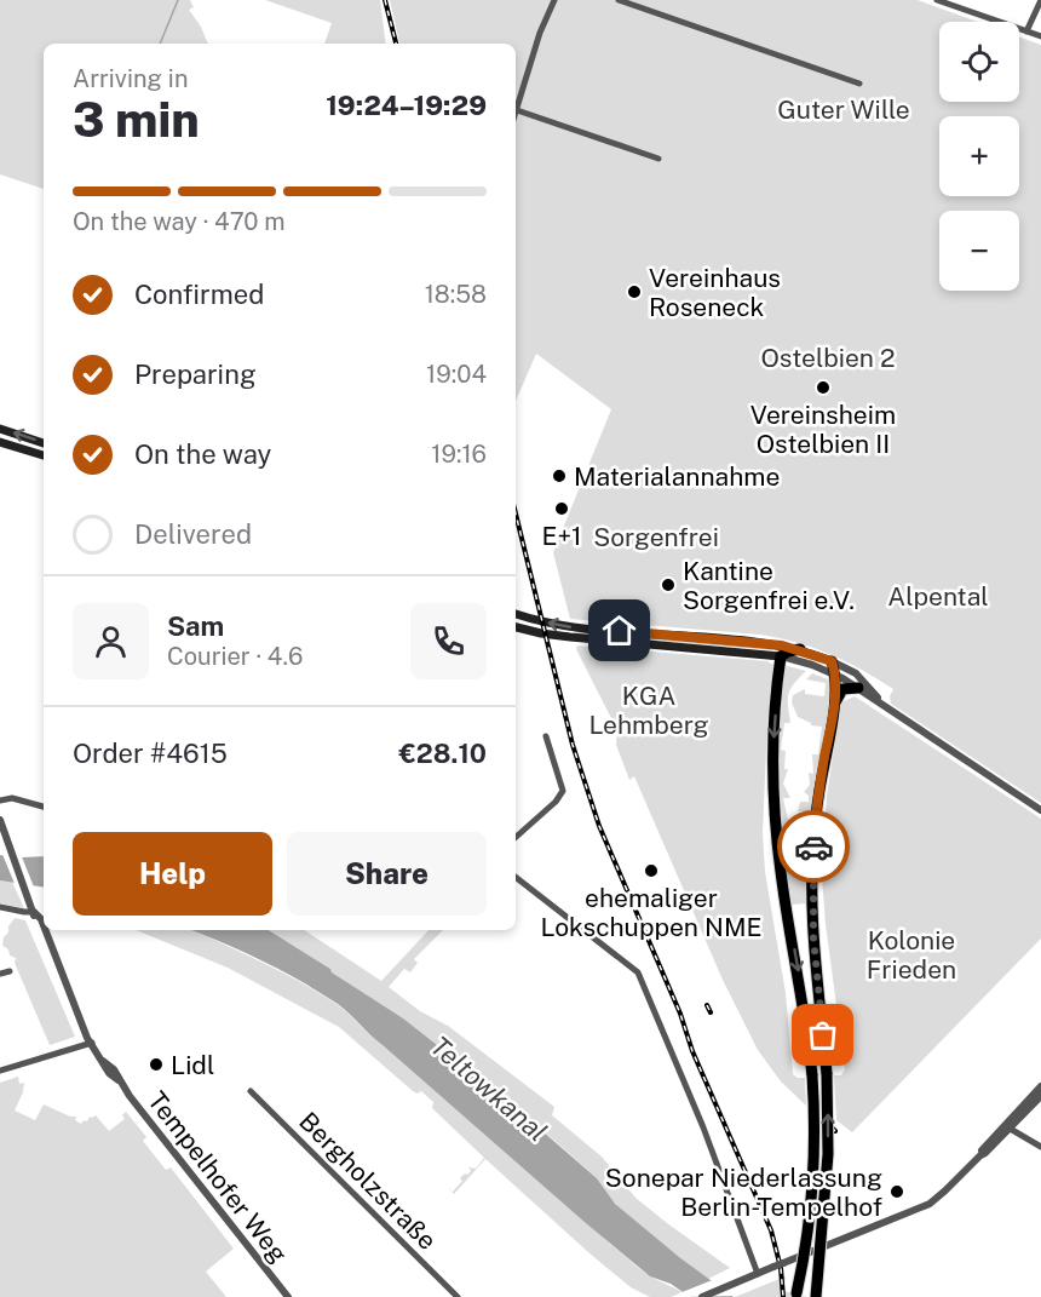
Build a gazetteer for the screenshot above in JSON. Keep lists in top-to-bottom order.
{
  "streets": {
    "street": ["Tempelhofer Weg", "Bergholzstraße"]
  },
  "water": ["Teltowkanal"],
  "parks": [
    "Guter Wille",
    "Ostelbien 2",
    "Sorgenfrei",
    "Alpental",
    "KGA Lehmberg",
    "Kolonie Frieden"
  ],
  "places": [
    "Vereinhaus Roseneck",
    "Vereinsheim Ostelbien II",
    "Materialannahme",
    "E+1",
    "Kantine Sorgenfrei e.V.",
    "ehemaliger Lokschuppen NME",
    "Lidl",
    "Sonepar Niederlassung Berlin-Tempelhof"
  ],
  "page": {
    "map_buttons": ["+", "−"],
    "heading": ["3 min", "Arriving in", "19:24–19:29"],
    "panel": [
      "Sam",
      "Courier · 4.6",
      "Order #4615",
      "€28.10"
    ],
    "bar": "On the way · 470 m",
    "list": [
      ["Confirmed", "18:58"],
      ["Preparing", "19:04"],
      ["On the way", "19:16"],
      "Delivered"
    ],
    "buttons": ["Help", "Share"]
  }
}
